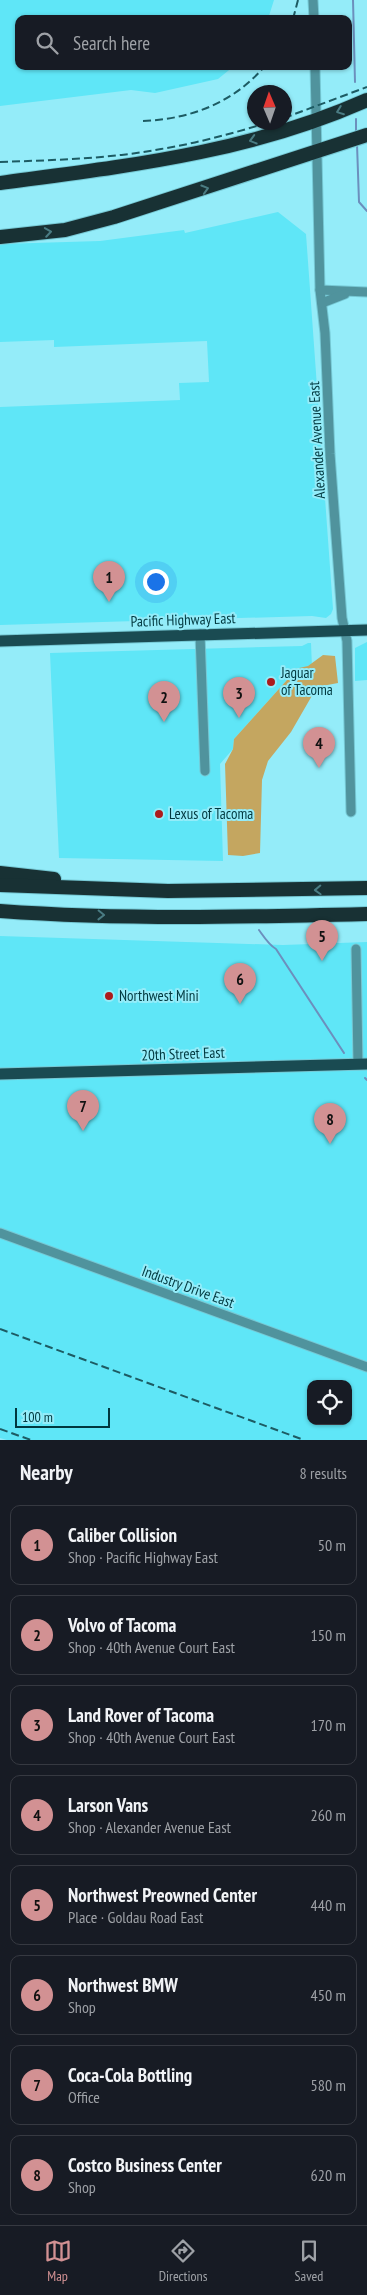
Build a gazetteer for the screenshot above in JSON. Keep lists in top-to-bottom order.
{
  "streets": {
    "main road": ["Pacific Highway East", "20th Street East"],
    "street": ["Alexander Avenue East", "Industry Drive East"]
  },
  "crossings": [
    ["Alexander Avenue East", "Pacific Highway East"]
  ],
  "places": ["Jaguar of Tacoma", "Lexus of Tacoma", "Northwest Mini"],
  "scale_bar": "100 m",
  "north": "top",
  "page": {
    "search": "Search here",
    "pins": [
      "1",
      "3",
      "2",
      "4",
      "5",
      "6",
      "7",
      "8"
    ],
    "scale": "100 m",
    "heading": ["Nearby", "8 results"],
    "list": [
      {
        "mark": "1",
        "name": "Caliber Collision",
        "note": "Shop · Pacific Highway East",
        "value": "50 m"
      },
      {
        "mark": "2",
        "name": "Volvo of Tacoma",
        "note": "Shop · 40th Avenue Court East",
        "value": "150 m"
      },
      {
        "mark": "3",
        "name": "Land Rover of Tacoma",
        "note": "Shop · 40th Avenue Court East",
        "value": "170 m"
      },
      {
        "mark": "4",
        "name": "Larson Vans",
        "note": "Shop · Alexander Avenue East",
        "value": "260 m"
      },
      {
        "mark": "5",
        "name": "Northwest Preowned Center",
        "note": "Place · Goldau Road East",
        "value": "440 m"
      },
      {
        "mark": "6",
        "name": "Northwest BMW",
        "note": "Shop",
        "value": "450 m"
      },
      {
        "mark": "7",
        "name": "Coca-Cola Bottling",
        "note": "Office",
        "value": "580 m"
      },
      {
        "mark": "8",
        "name": "Costco Business Center",
        "note": "Shop",
        "value": "620 m"
      }
    ],
    "nav": ["Map", "Directions", "Saved"]
  }
}
